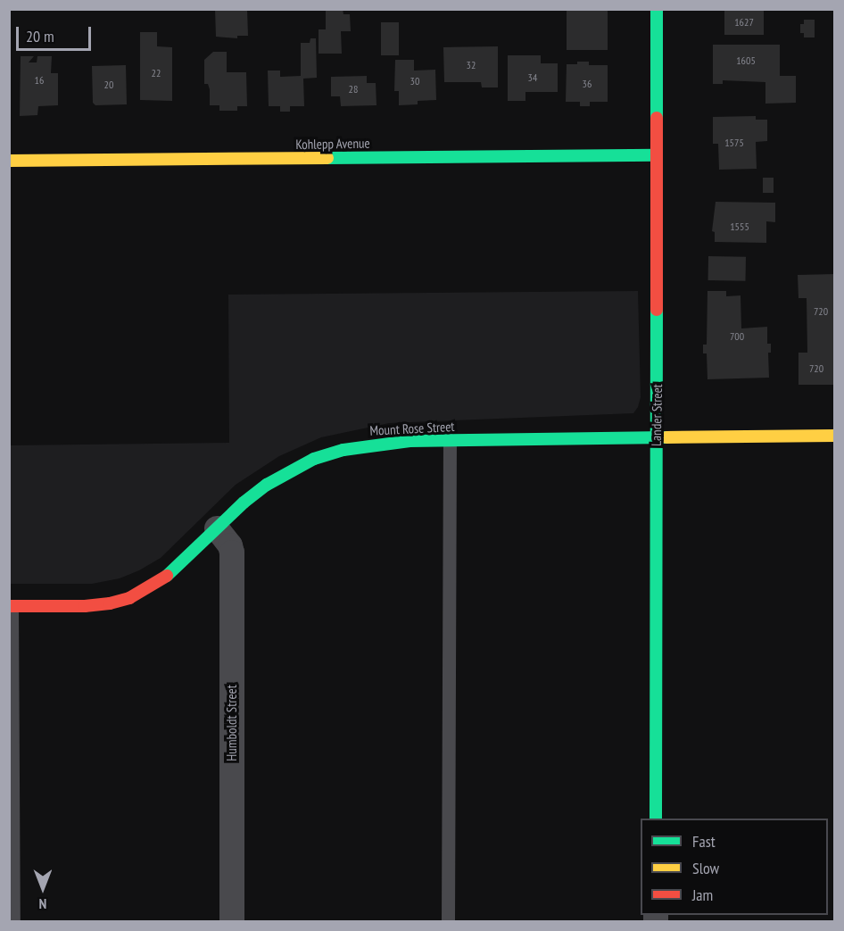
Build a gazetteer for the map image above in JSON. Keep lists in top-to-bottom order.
{
  "streets": {
    "street": [
      "Kohlepp Avenue",
      "Lander Street",
      "Mount Rose Street",
      "Humboldt Street"
    ]
  },
  "crossings": [
    ["Kohlepp Avenue", "Lander Street"],
    ["Lander Street", "Mount Rose Street"],
    ["Mount Rose Street", "Humboldt Street"]
  ],
  "house_numbers": [
    "1627",
    "1605",
    "32",
    "22",
    "34",
    "16",
    "30",
    "36",
    "20",
    "28",
    "1575",
    "1555",
    "720",
    "700",
    "720"
  ],
  "legend": ["Fast", "Slow", "Jam"],
  "scale_bar": "20 m",
  "north": "bottom"
}
